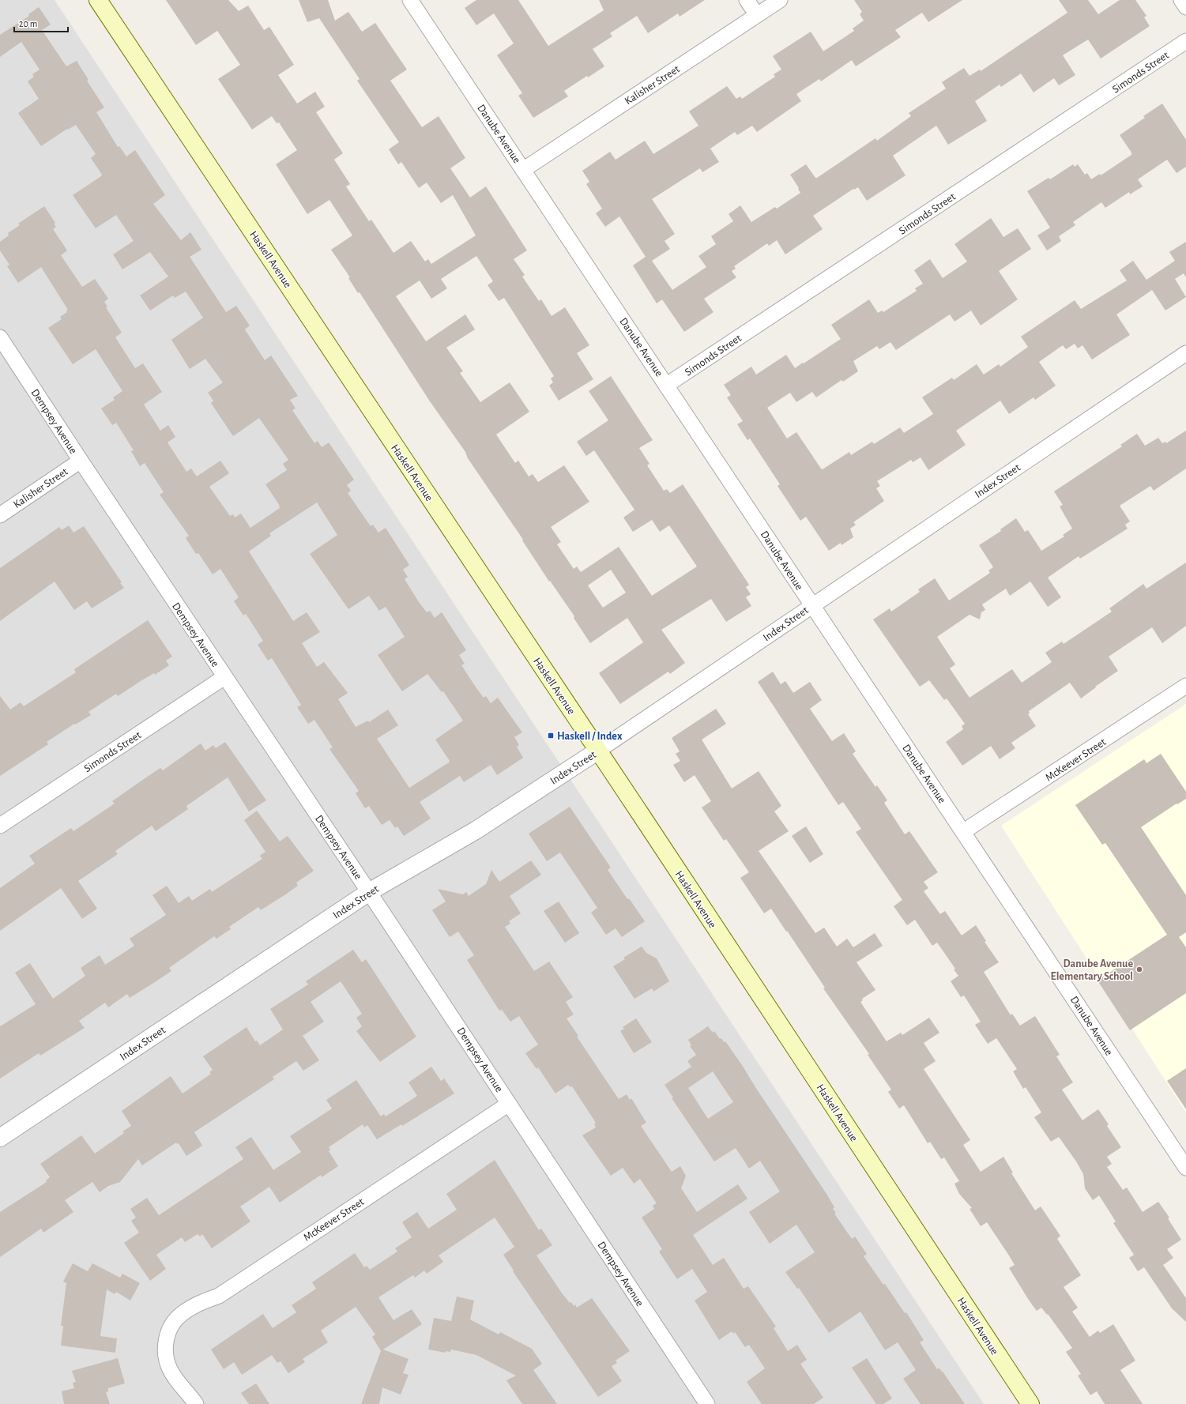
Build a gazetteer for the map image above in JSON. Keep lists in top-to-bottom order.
{
  "streets": {
    "main road": ["Haskell Avenue"],
    "street": [
      "Simonds Street",
      "Kalisher Street",
      "Danube Avenue",
      "Dempsey Avenue",
      "Index Street",
      "McKeever Street"
    ]
  },
  "crossings": [
    ["Simonds Street", "Danube Avenue"],
    ["Simonds Street", "Dempsey Avenue"],
    ["Kalisher Street", "Danube Avenue"],
    ["Kalisher Street", "Dempsey Avenue"],
    ["Danube Avenue", "Index Street"],
    ["Danube Avenue", "McKeever Street"],
    ["Haskell Avenue", "Index Street"],
    ["Dempsey Avenue", "Index Street"],
    ["Dempsey Avenue", "McKeever Street"]
  ],
  "places": {
    "transit": ["Haskell / Index"],
    "other": ["Danube Avenue Elementary School"]
  },
  "scale_bar": "20 m"
}
